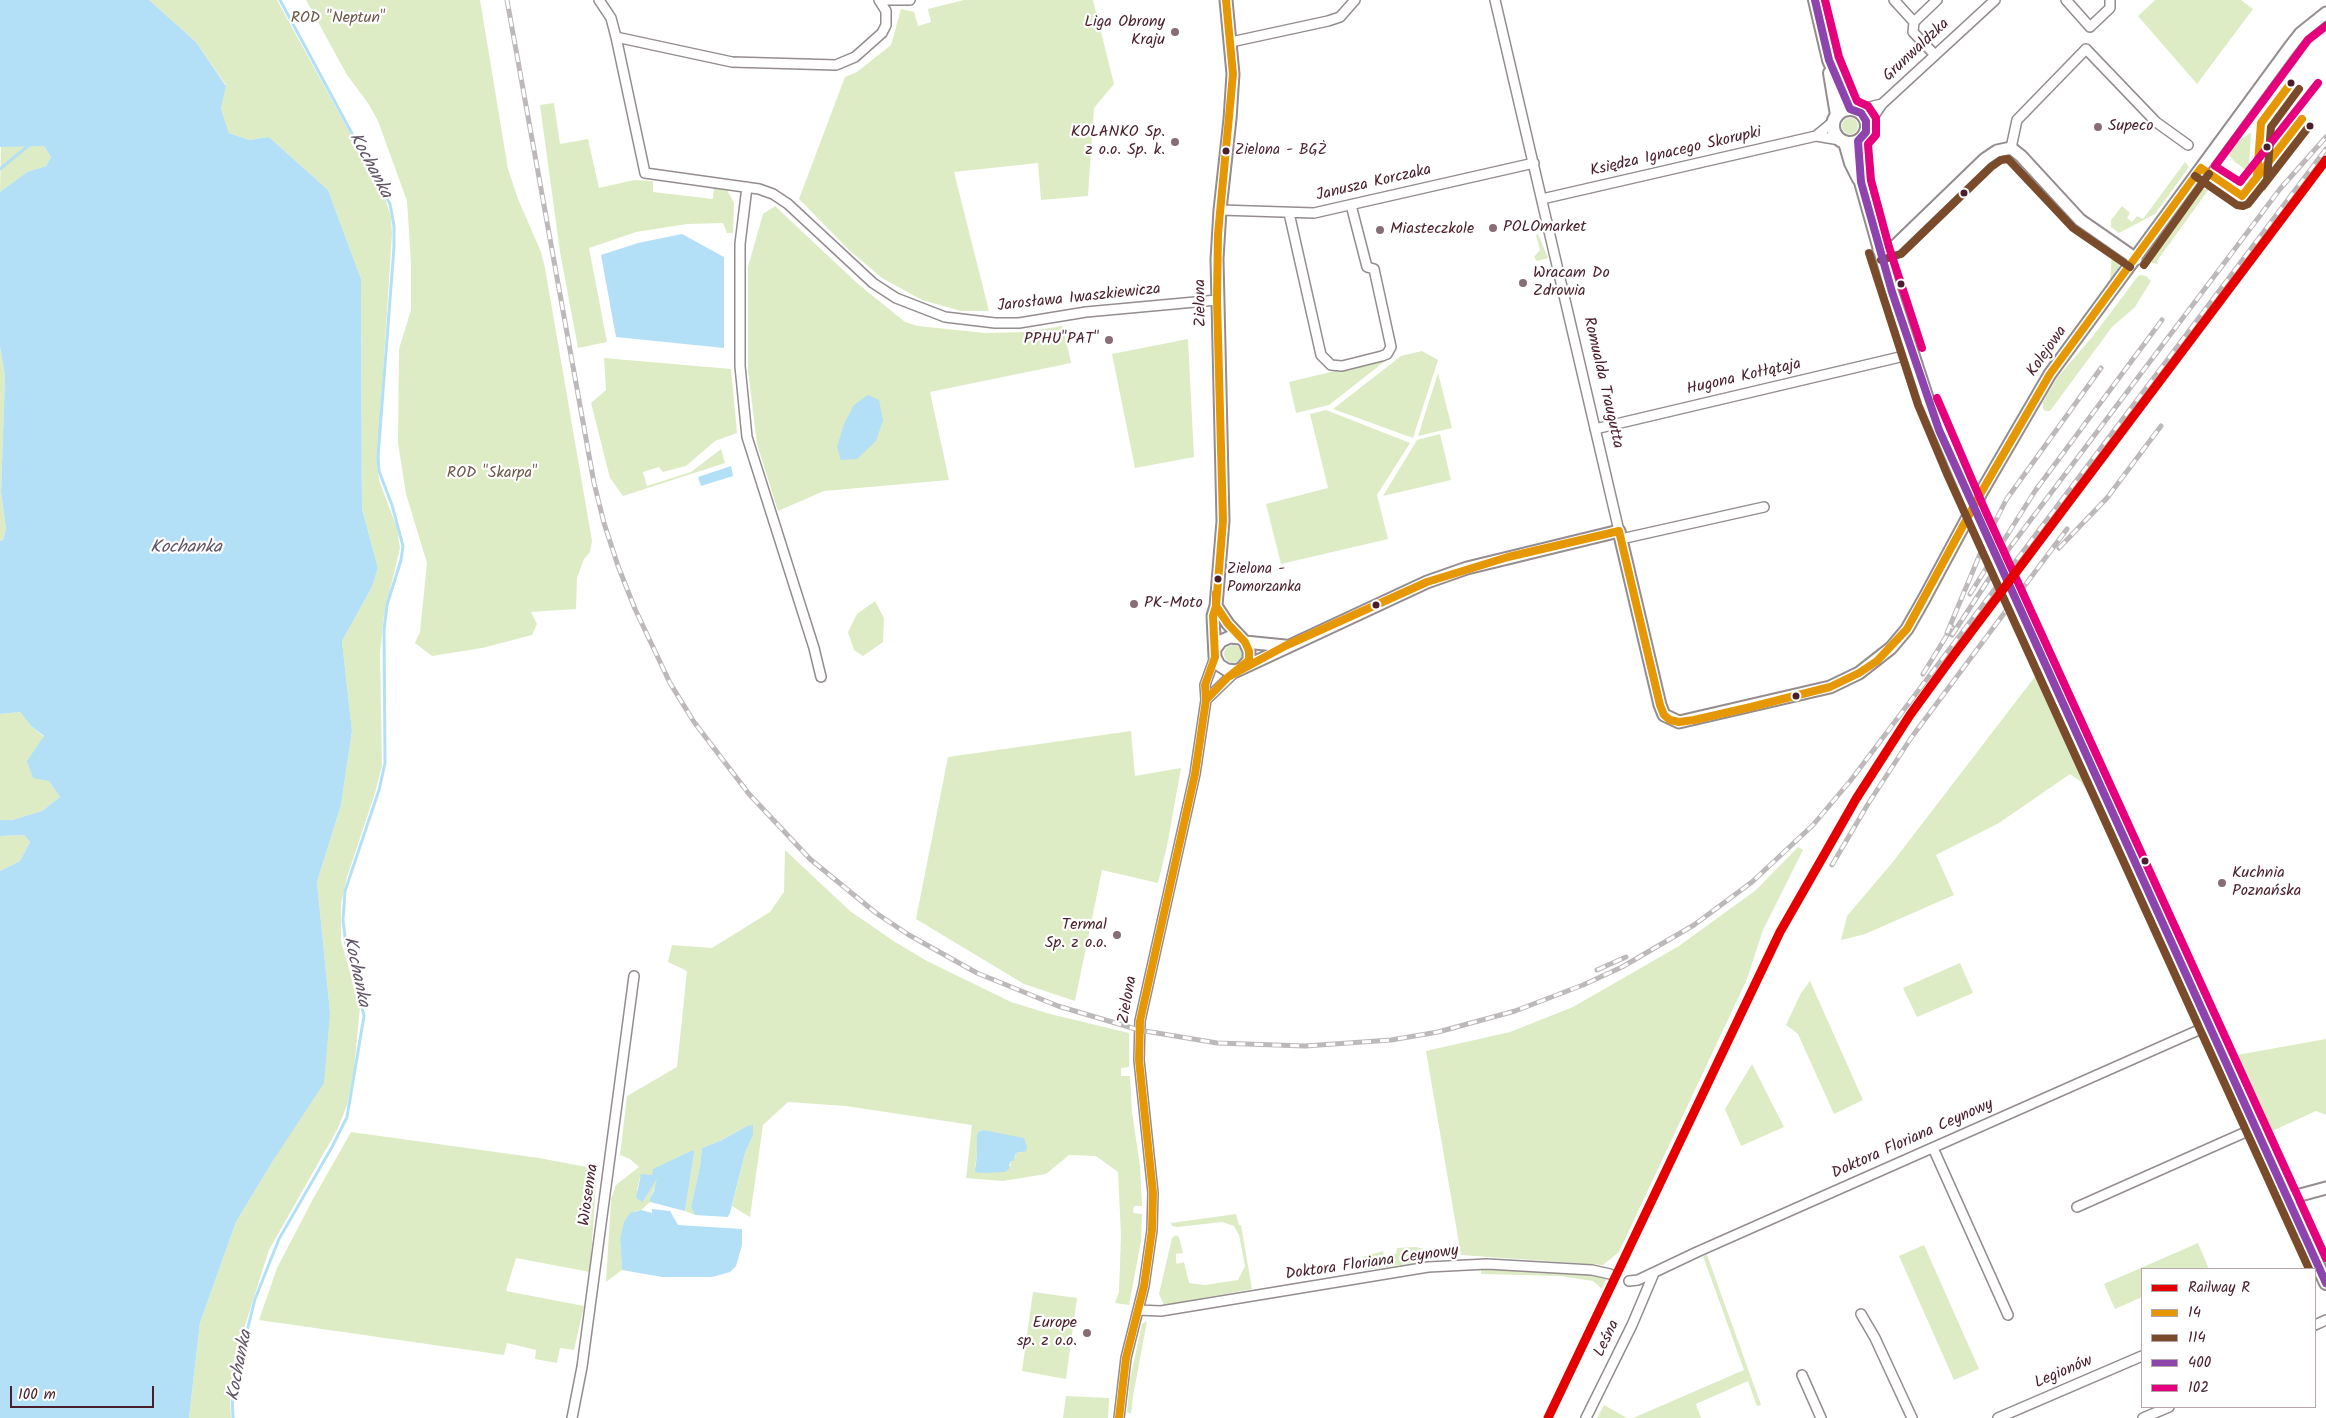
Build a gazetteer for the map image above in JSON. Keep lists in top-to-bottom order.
{
  "streets": {
    "street": [
      "Grunwaldzka",
      "Księdza Ignacego Skorupki",
      "Janusza Korczaka",
      "Jarosława Iwaszkiewicza",
      "Zielona",
      "Kolejowa",
      "Hugona Kołłątaja",
      "Romualda Traugutta",
      "Doktora Floriana Ceynowy",
      "Wiosenna",
      "Leśna",
      "Legionów"
    ]
  },
  "crossings": [
    ["Grunwaldzka", "Księdza Ignacego Skorupki"],
    ["Księdza Ignacego Skorupki", "Romualda Traugutta"],
    ["Janusza Korczaka", "Zielona"],
    ["Janusza Korczaka", "Romualda Traugutta"],
    ["Jarosława Iwaszkiewicza", "Zielona"],
    ["Zielona", "Doktora Floriana Ceynowy"],
    ["Kolejowa", "Romualda Traugutta"],
    ["Hugona Kołłątaja", "Romualda Traugutta"],
    ["Doktora Floriana Ceynowy", "Leśna"]
  ],
  "water": ["Kochanka"],
  "parks": ["ROD \"Neptun\"", "ROD \"Skarpa\""],
  "places": [
    "Liga Obrony Kraju",
    "Supeco",
    "KOLANKO Sp. z o.o. Sp. k.",
    "Zielona - BGŻ",
    "POLOmarket",
    "Miasteczkole",
    "Wracam Do Zdrowia",
    "PPHU\"PAT\"",
    "Zielona - Pomorzanka",
    "PK-Moto",
    "Kuchnia Poznańska",
    "Termal Sp. z o.o.",
    "Europe sp. z o.o."
  ],
  "lines": [
    "transit line 14",
    "transit line 400",
    "transit line 102",
    "transit line 114",
    "rail line R"
  ],
  "legend": [
    "Railway R",
    "14",
    "114",
    "400",
    "102"
  ],
  "scale_bar": "100 m"
}
